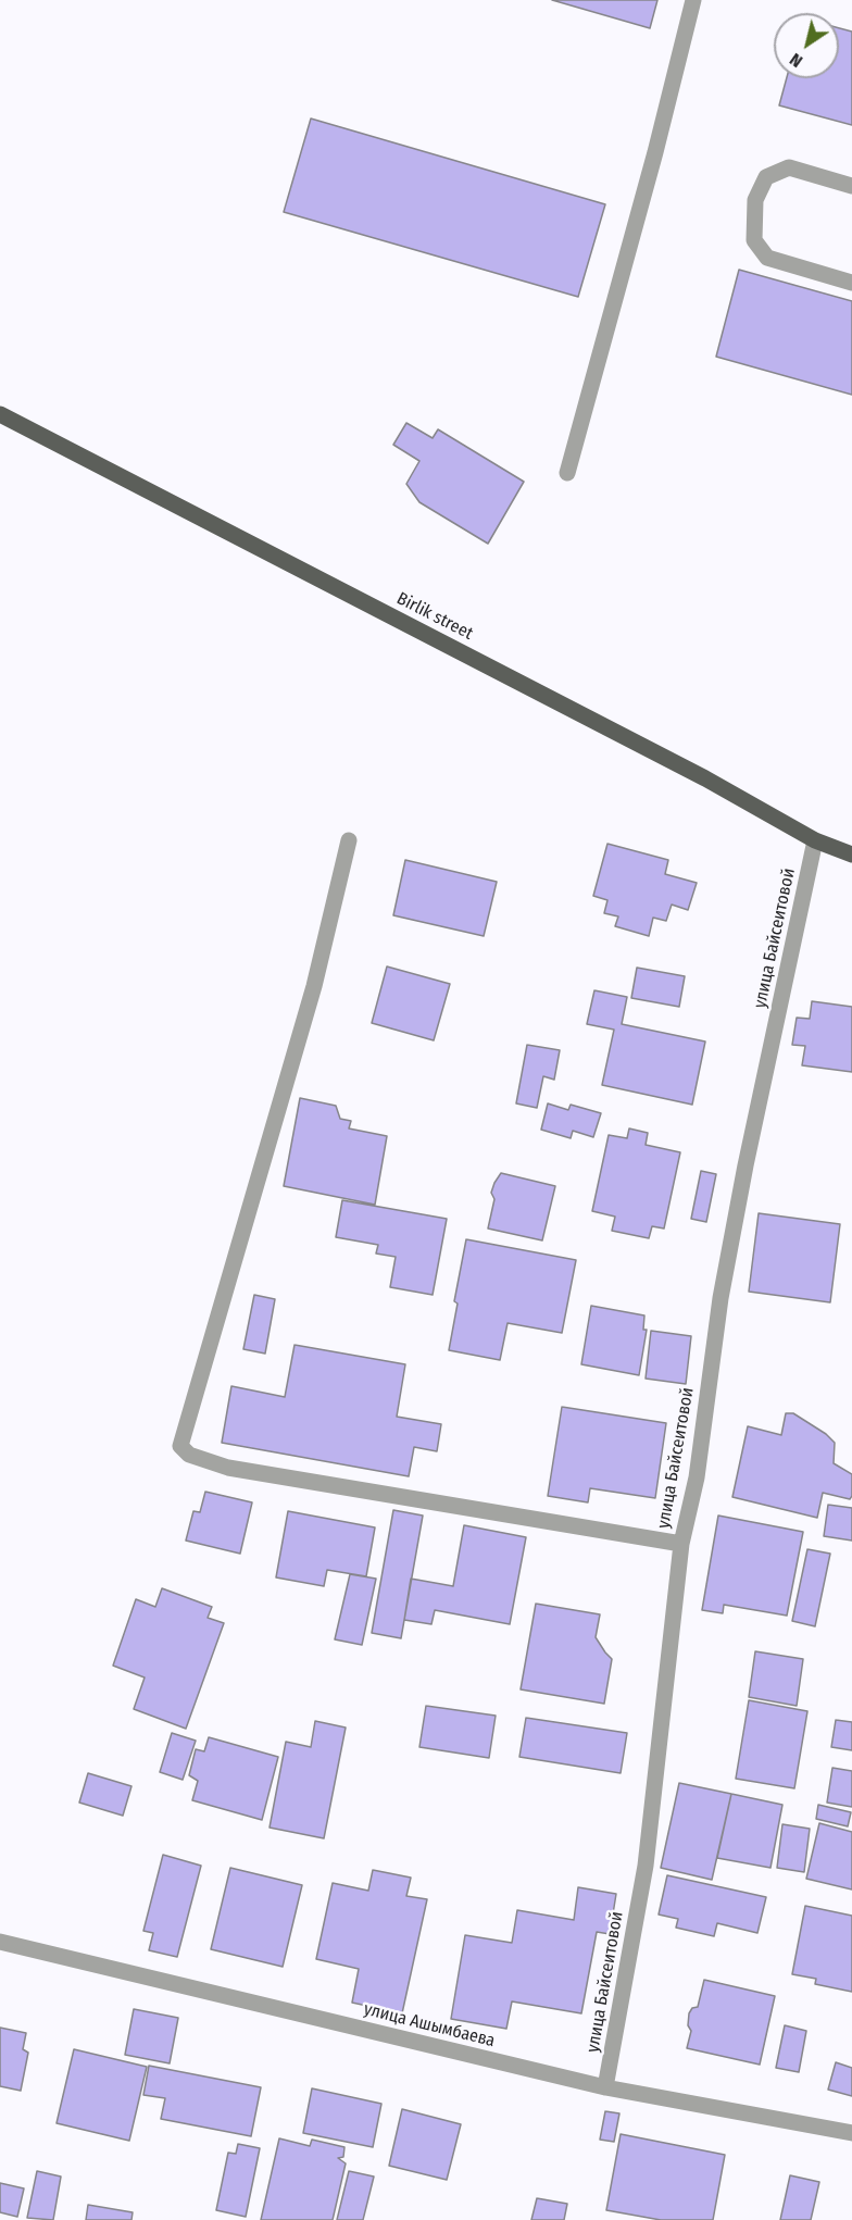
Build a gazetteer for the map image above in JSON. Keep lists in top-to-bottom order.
{
  "streets": {
    "main road": ["Birlik street"],
    "street": ["улица Байсеитовой", "улица Ашымбаева"]
  },
  "crossings": [
    ["Birlik street", "улица Байсеитовой"],
    ["улица Байсеитовой", "улица Ашымбаева"]
  ],
  "north": "bottom left"
}
